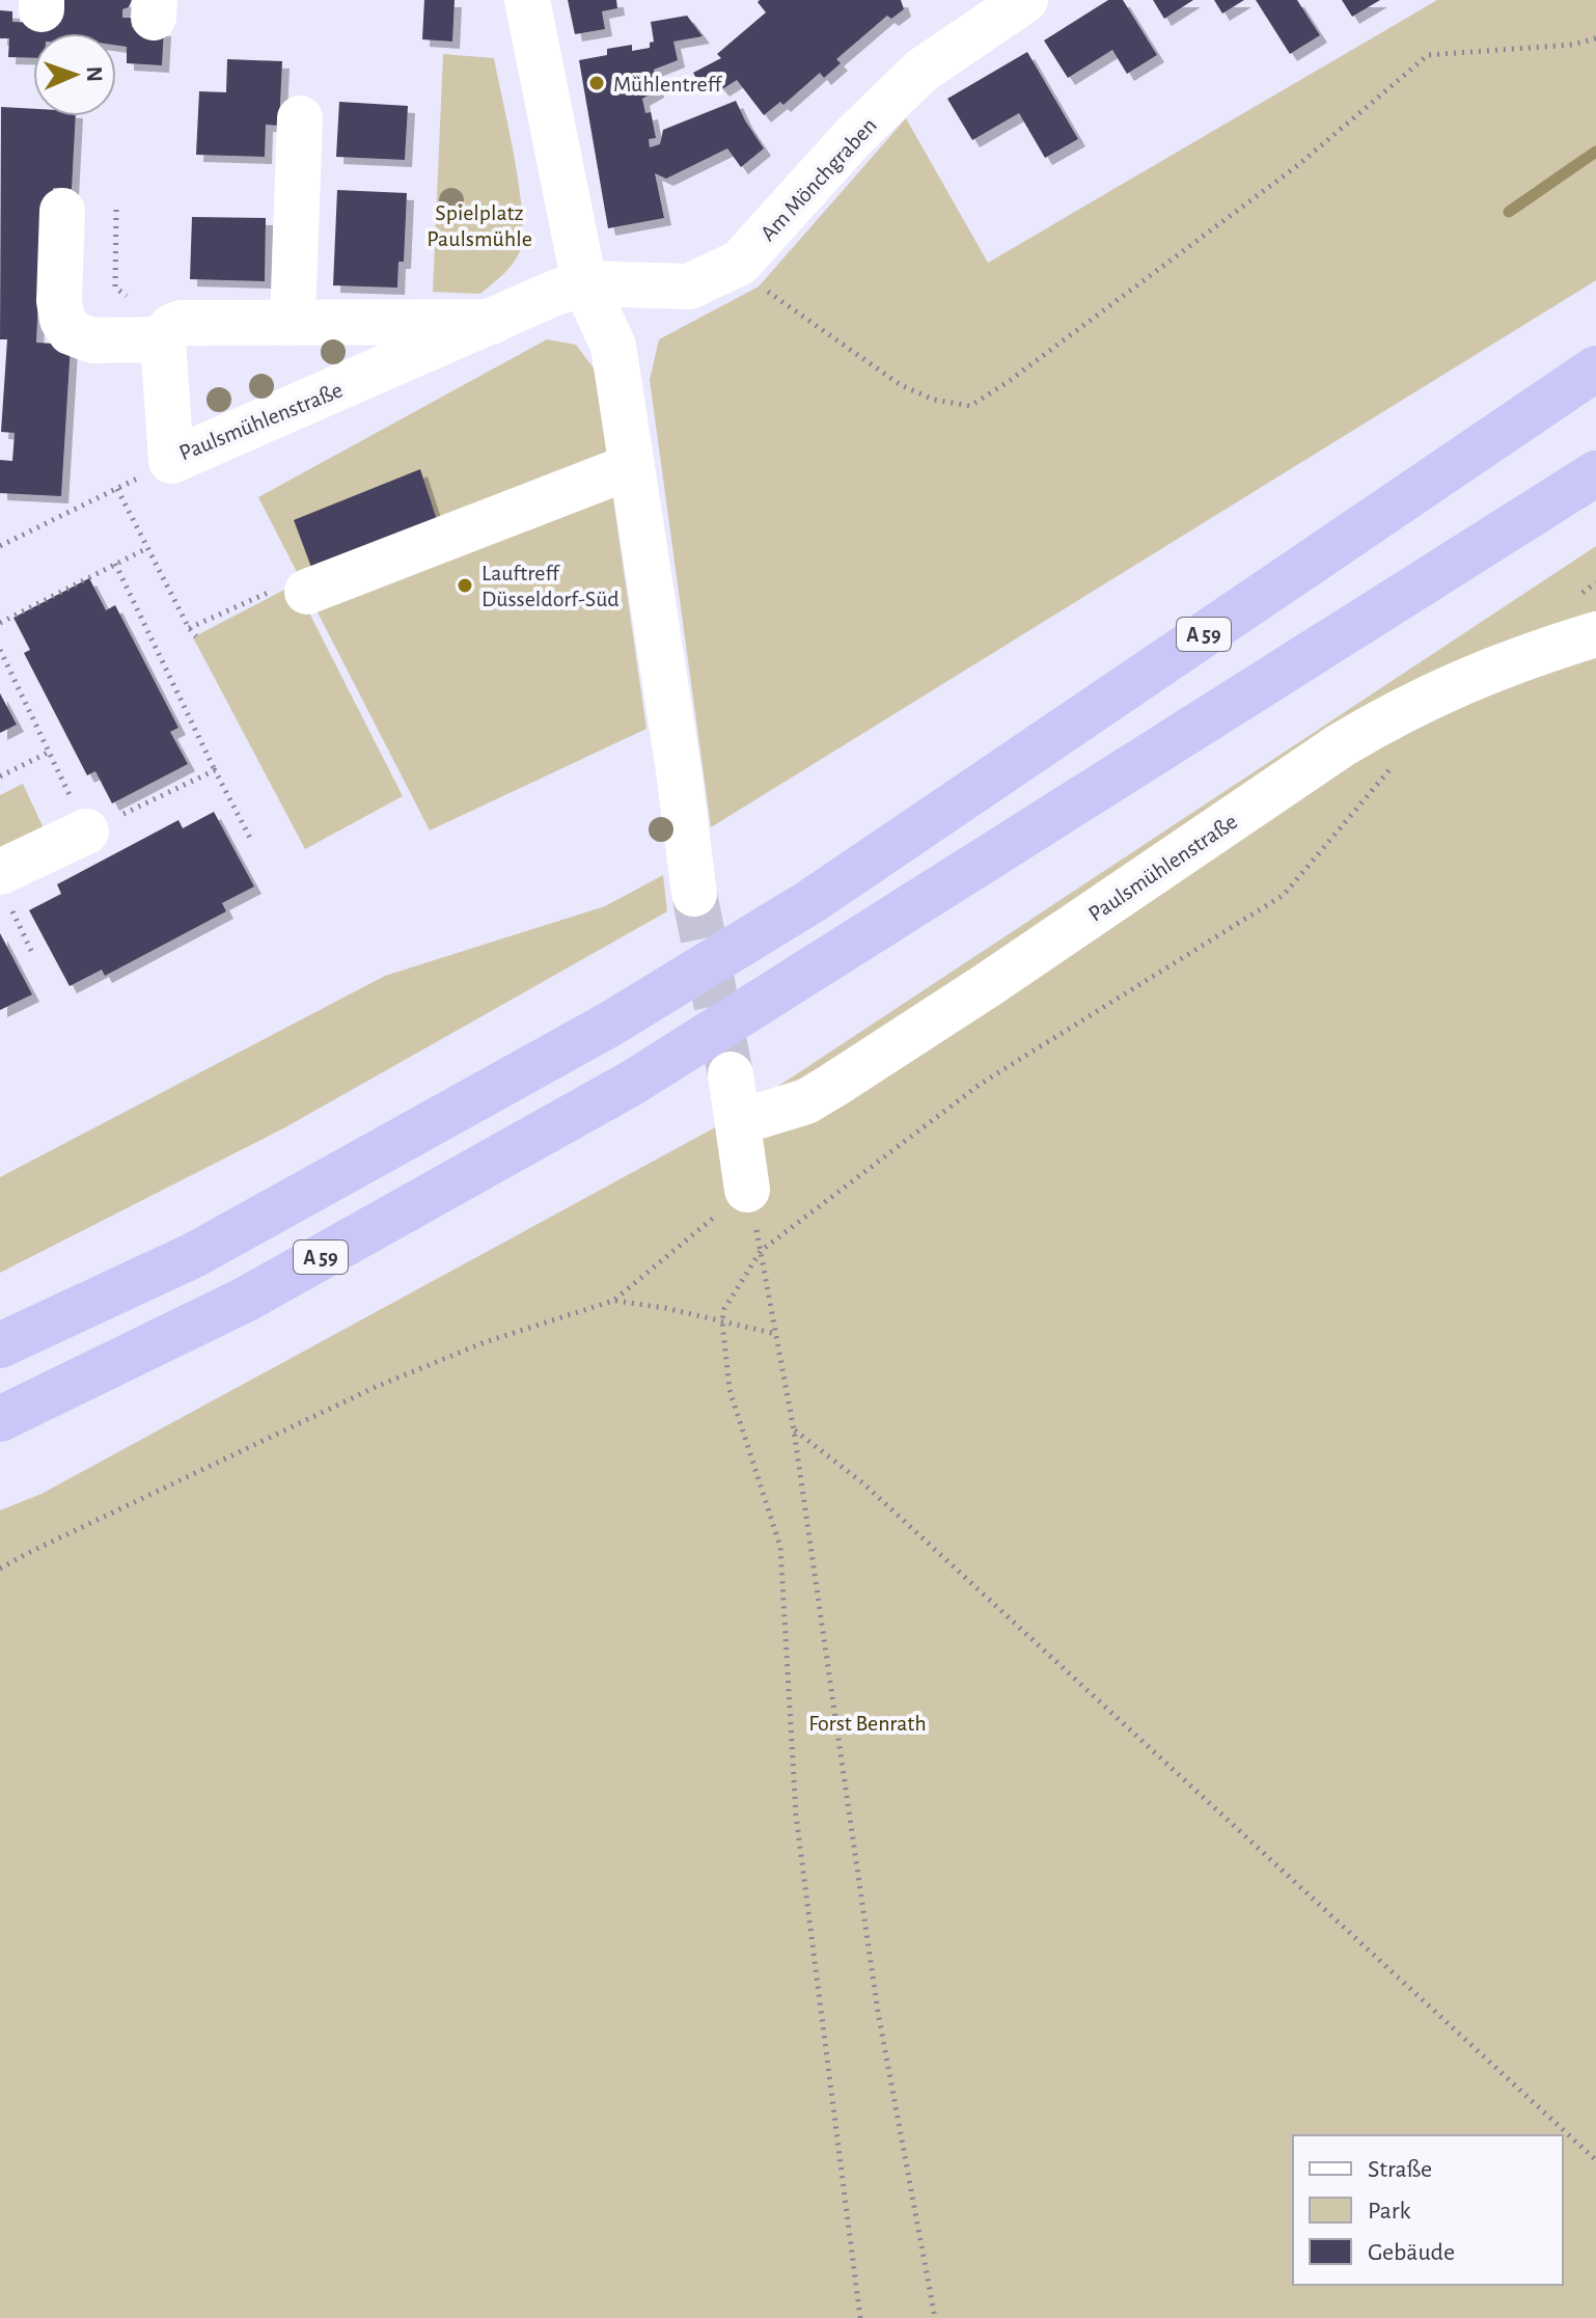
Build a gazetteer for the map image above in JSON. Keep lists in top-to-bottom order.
{
  "streets": {
    "highway": ["A 59"],
    "street": ["Am Mönchgraben", "Paulsmühlenstraße"]
  },
  "crossings": [
    ["Am Mönchgraben", "Paulsmühlenstraße"]
  ],
  "parks": ["Spielplatz Paulsmühle", "Forst Benrath"],
  "places": ["Mühlentreff", "Lauftreff Düsseldorf-Süd"],
  "legend": ["Straße", "Park", "Gebäude"],
  "north": "right"
}
